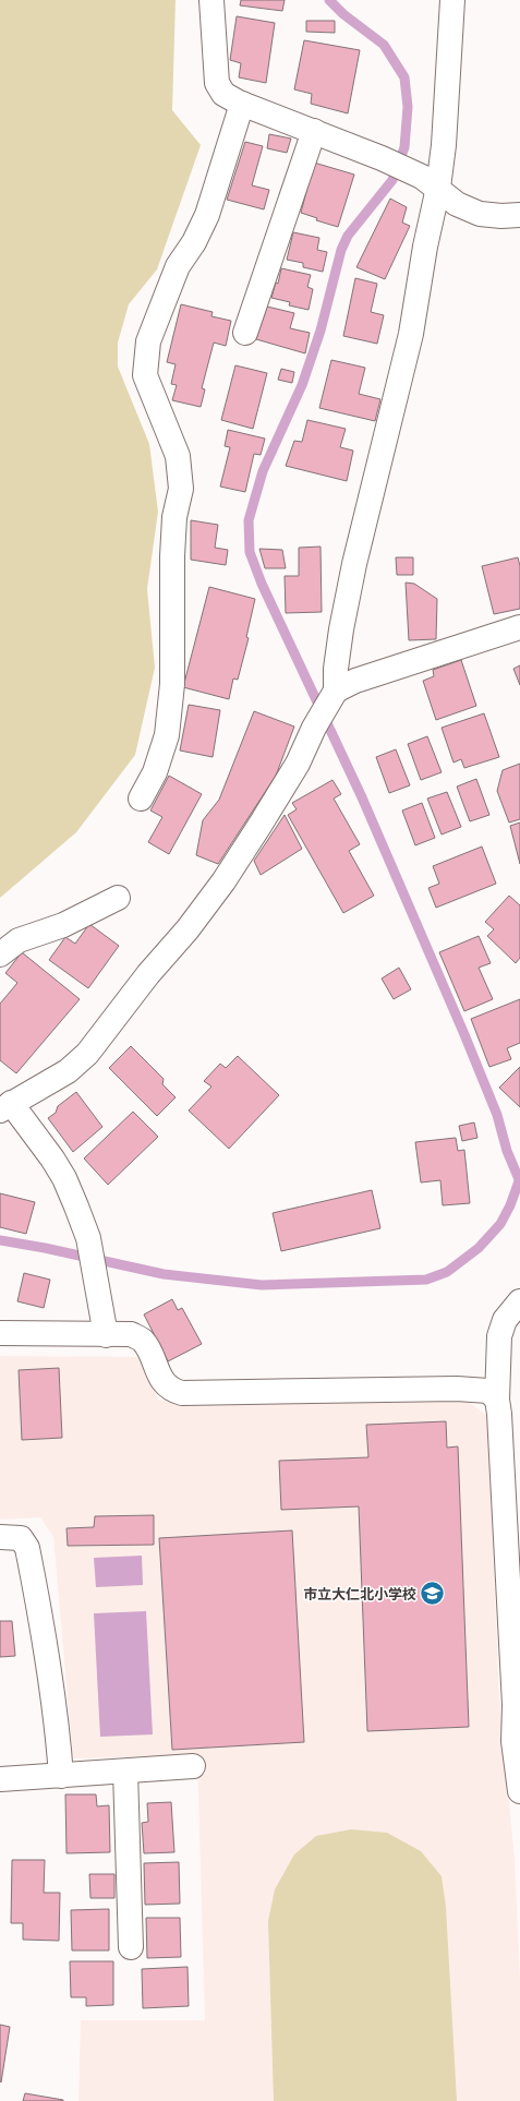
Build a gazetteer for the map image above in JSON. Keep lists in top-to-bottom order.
{
  "places": {
    "school or university": ["市立大仁北小学校"]
  }
}
